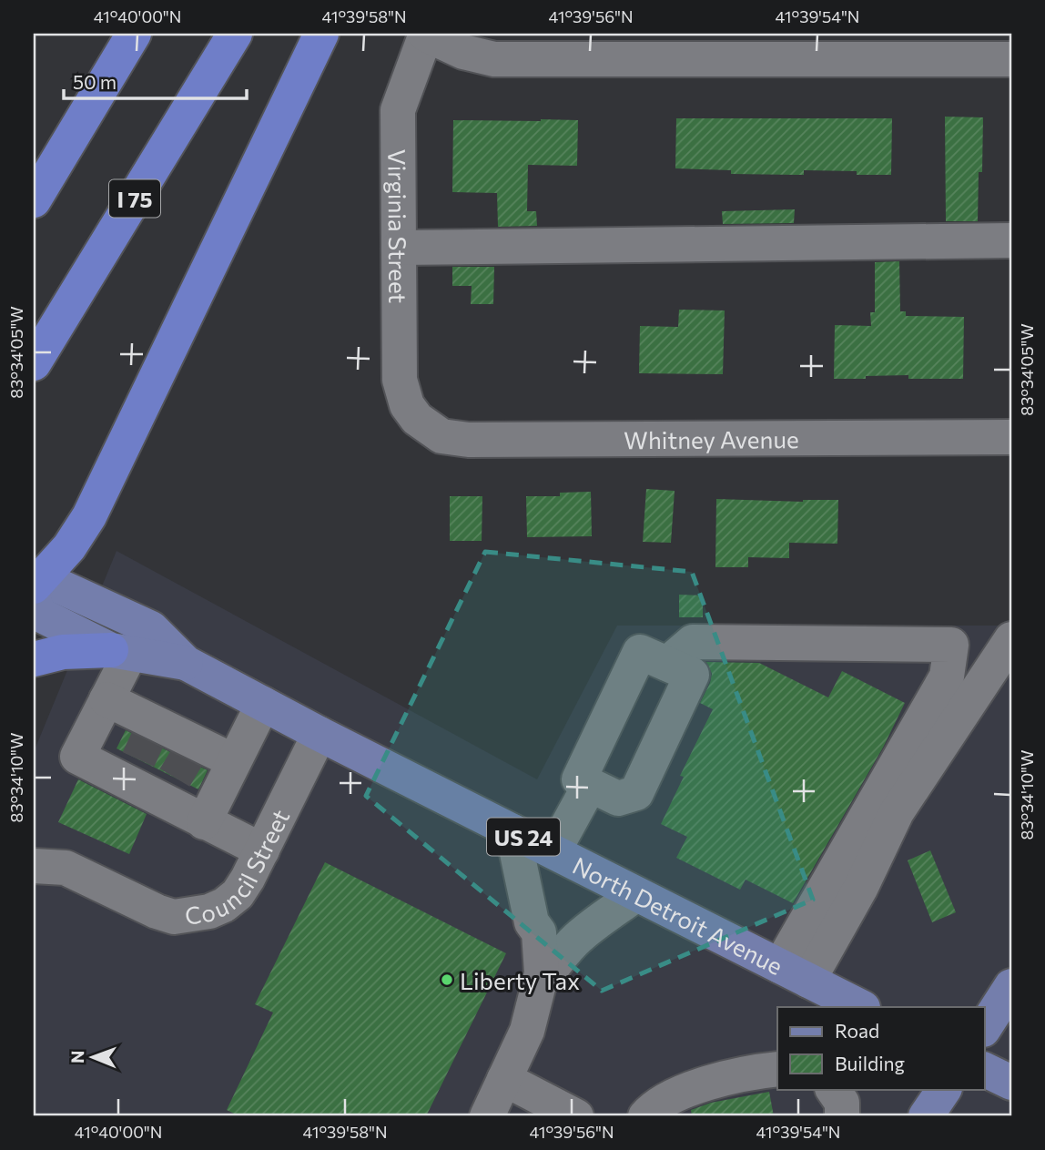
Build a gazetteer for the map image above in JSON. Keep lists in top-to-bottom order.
{
  "streets": {
    "highway": ["I 75"],
    "main road": ["US 24", "North Detroit Avenue"],
    "street": ["Virginia Street", "Whitney Avenue", "Council Street"]
  },
  "crossings": [
    ["Virginia Street", "Whitney Avenue"],
    ["Council Street", "North Detroit Avenue"]
  ],
  "places": ["Liberty Tax"],
  "legend": ["Road", "Building"],
  "scale_bar": "50 m",
  "north": "left",
  "coordinates": [
    "41°40'00\"N",
    "41°39'58\"N",
    "41°39'56\"N",
    "41°39'54\"N",
    "83°34'05\"W",
    "83°34'10\"W"
  ]
}
